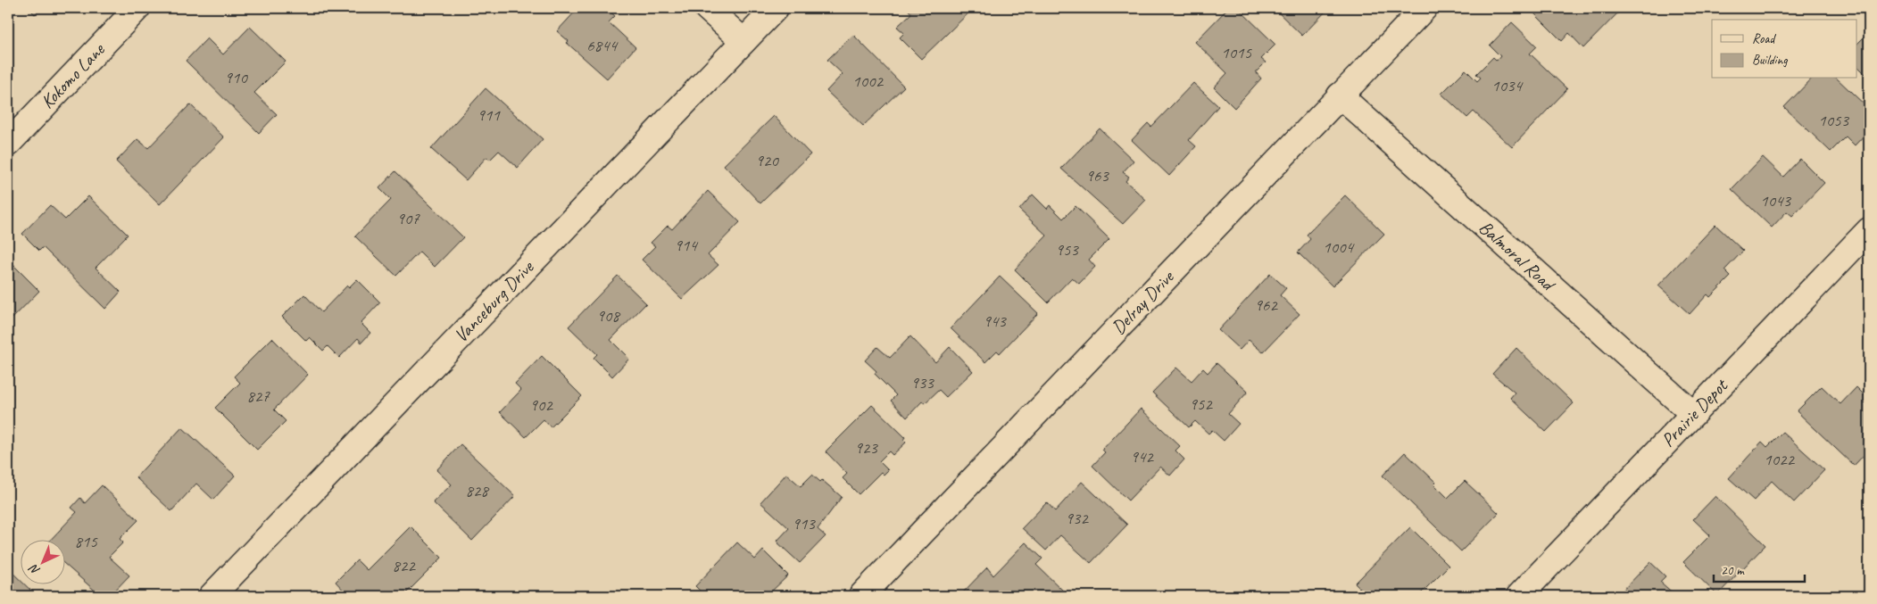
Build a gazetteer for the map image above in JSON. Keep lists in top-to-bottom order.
{
  "streets": {
    "street": [
      "Kokomo Lane",
      "Balmoral Road",
      "Vanceburg Drive",
      "Delray Drive",
      "Prairie Depot"
    ]
  },
  "crossings": [
    ["Balmoral Road", "Delray Drive"],
    ["Balmoral Road", "Prairie Depot"]
  ],
  "house_numbers": [
    "6844",
    "1015",
    "910",
    "1002",
    "1034",
    "911",
    "1053",
    "920",
    "963",
    "1043",
    "907",
    "914",
    "1004",
    "953",
    "962",
    "908",
    "943",
    "933",
    "827",
    "952",
    "902",
    "923",
    "942",
    "1022",
    "828",
    "932",
    "913",
    "815",
    "822"
  ],
  "legend": ["Road", "Building"],
  "scale_bar": "20 m",
  "north": "bottom left"
}
